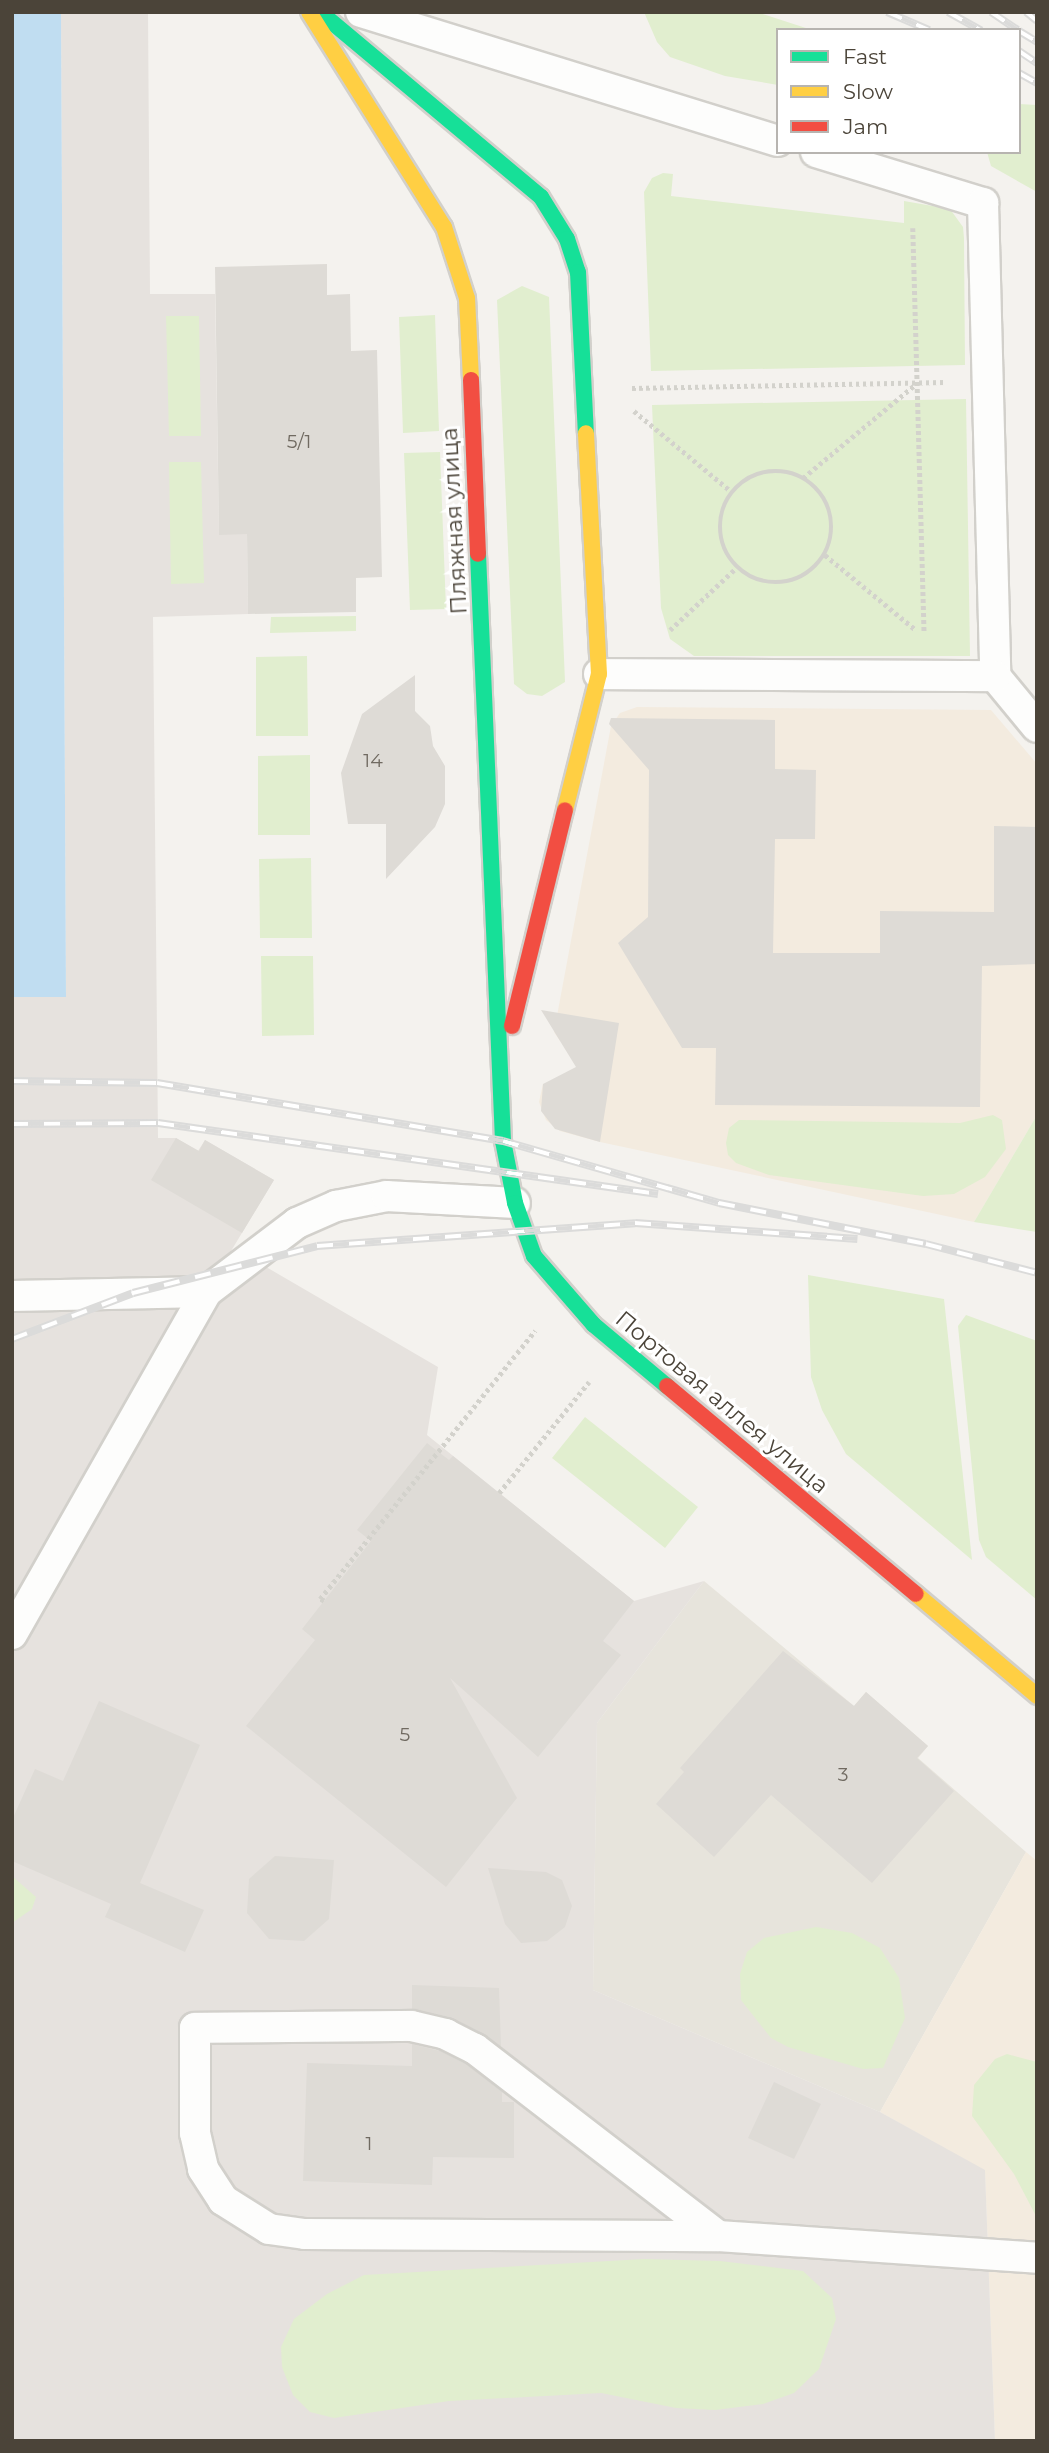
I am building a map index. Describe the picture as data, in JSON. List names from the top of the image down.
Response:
{
  "streets": {
    "street": ["Пляжная улица", "Портовая аллея улица"]
  },
  "crossings": [
    ["Пляжная улица", "Портовая аллея улица"]
  ],
  "house_numbers": [
    "5/1",
    "14",
    "5",
    "3",
    "1"
  ],
  "legend": ["Fast", "Slow", "Jam"]
}
